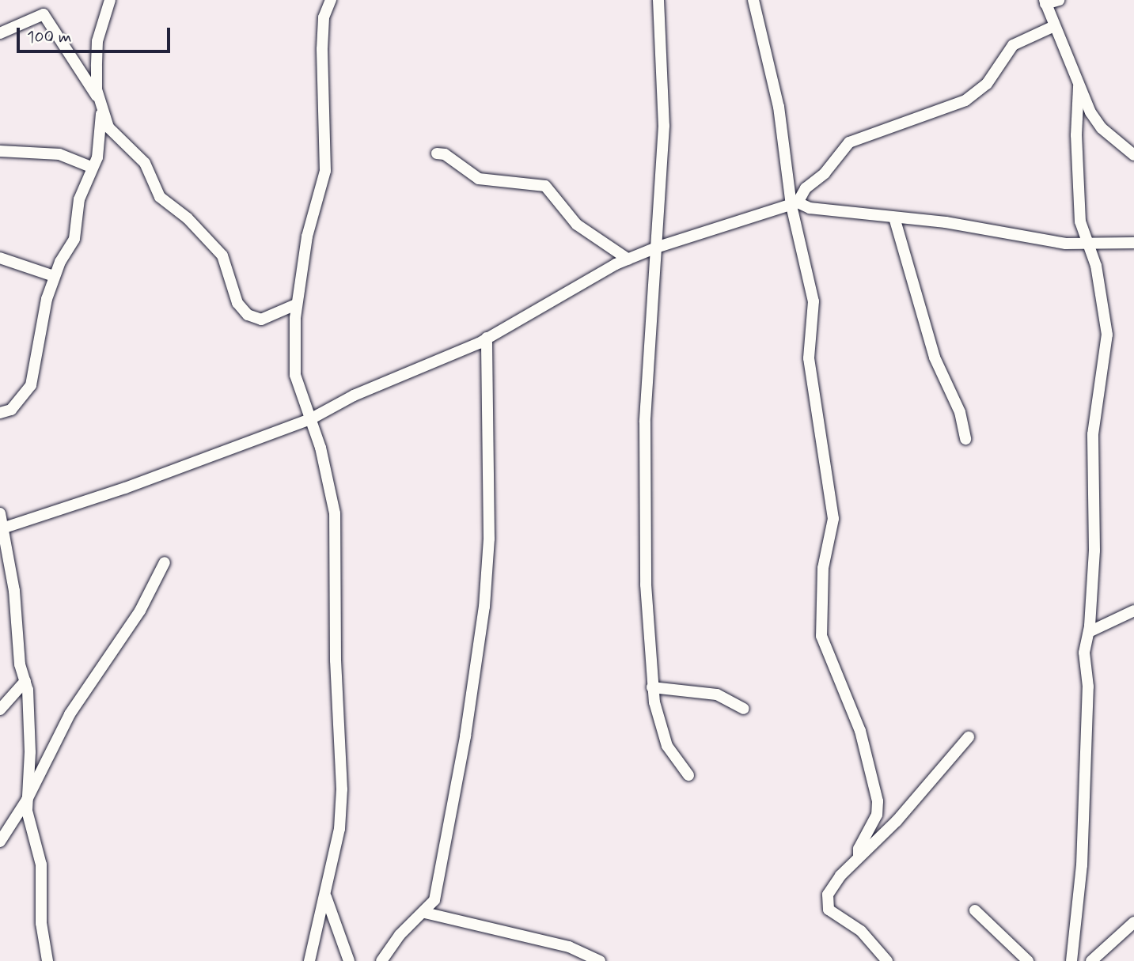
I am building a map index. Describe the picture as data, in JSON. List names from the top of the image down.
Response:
{
  "scale_bar": "100 m"
}
